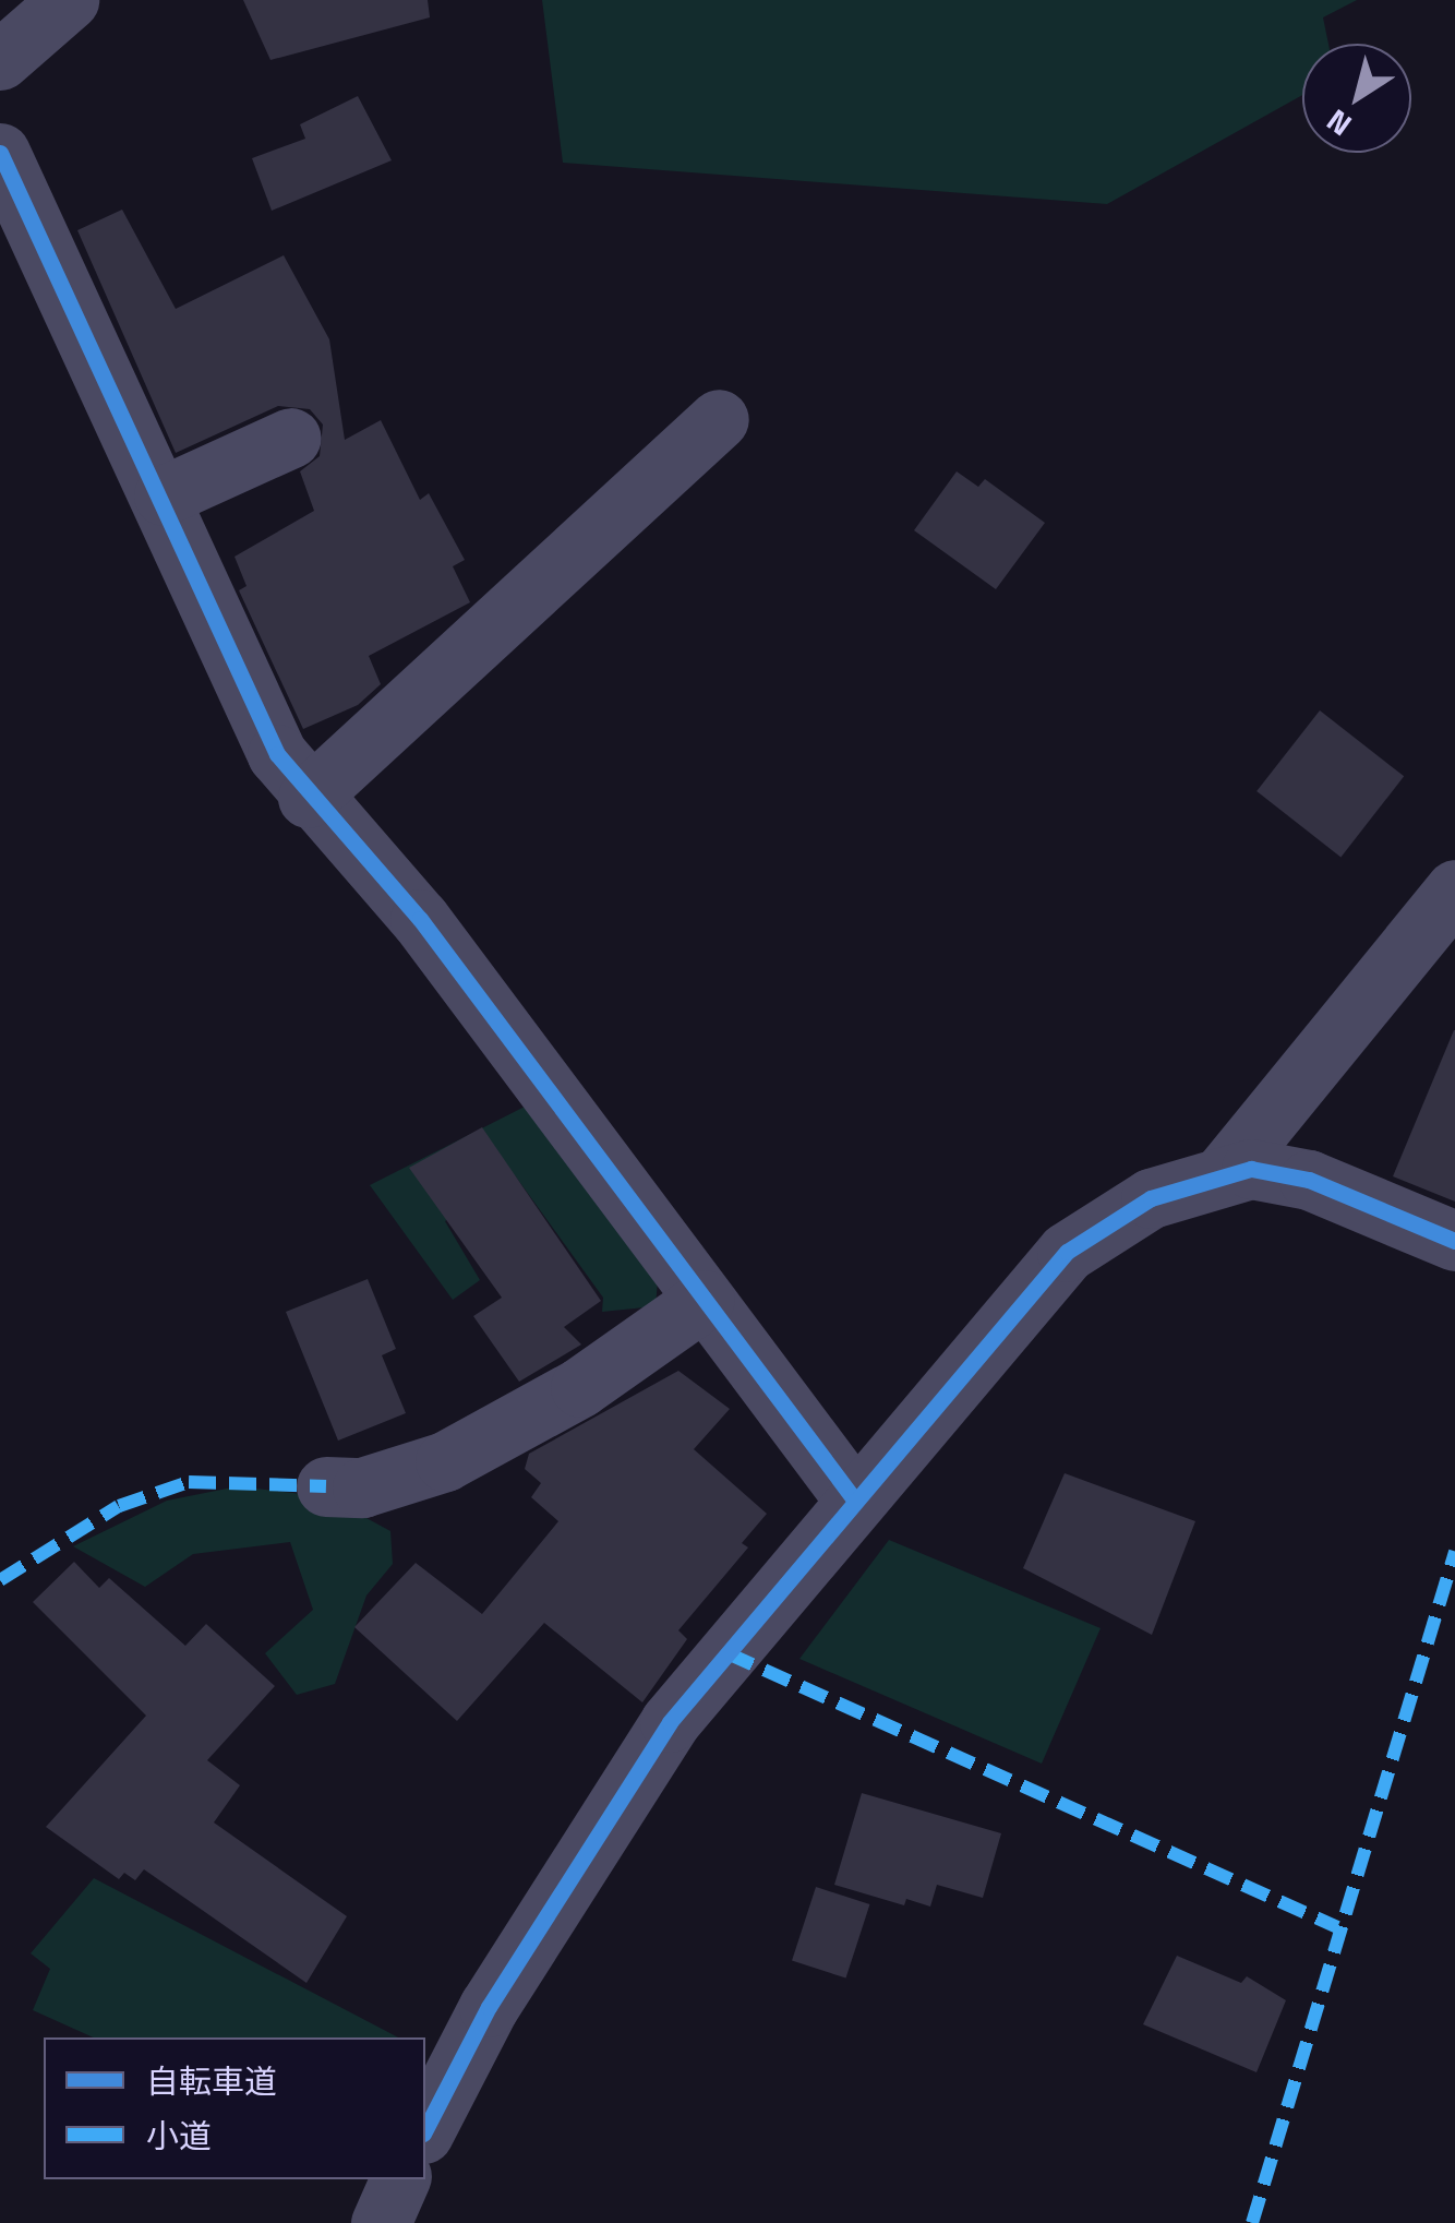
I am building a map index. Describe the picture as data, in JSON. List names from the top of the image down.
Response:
{
  "legend": ["自転車道", "小道"],
  "north": "bottom left"
}
